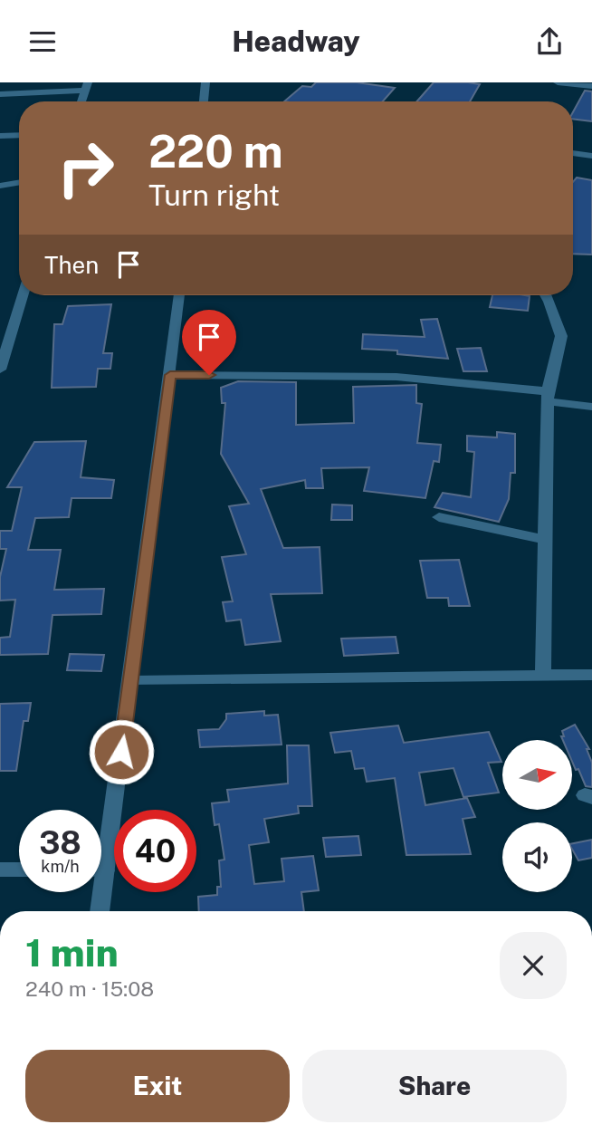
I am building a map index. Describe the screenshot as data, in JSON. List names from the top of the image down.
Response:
{
  "north": "right",
  "page": {
    "header": "Headway",
    "turn": ["220 m", "Turn right"],
    "then": "Then",
    "speed": "38 km/h",
    "limit": "40",
    "heading": ["1 min", "240 m · 15:08"],
    "buttons": ["Exit", "Share"]
  }
}
